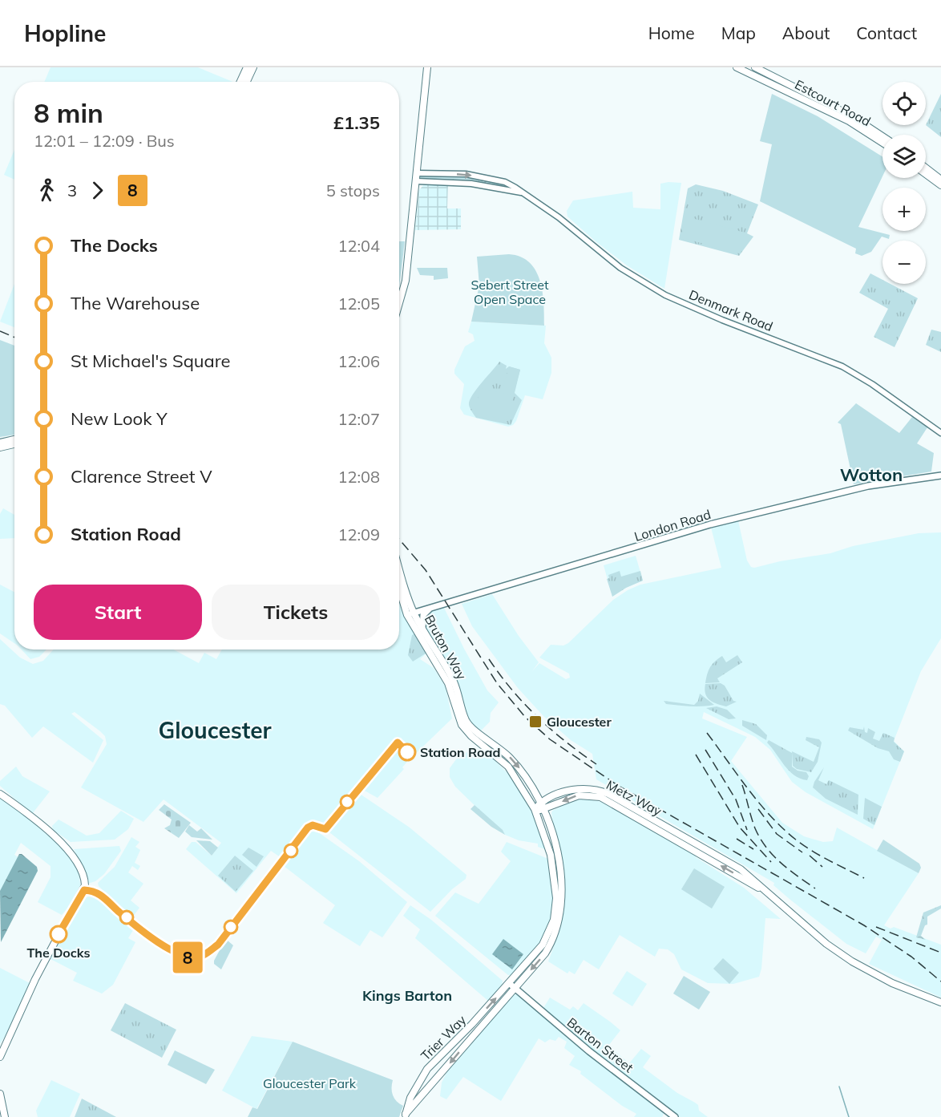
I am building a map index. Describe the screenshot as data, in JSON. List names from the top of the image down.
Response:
{
  "streets": {
    "main road": [
      "Estcourt Road",
      "London Road",
      "Bruton Way",
      "Metz Way",
      "Trier Way",
      "Barton Street"
    ],
    "street": ["Denmark Road"]
  },
  "crossings": [
    ["London Road", "Bruton Way"],
    ["Bruton Way", "Metz Way"],
    ["Bruton Way", "Trier Way"],
    ["Bruton Way", "Barton Street"],
    ["Trier Way", "Barton Street"]
  ],
  "districts": ["Wotton", "Gloucester", "Kings Barton"],
  "parks": ["Sebert Street Open Space", "Gloucester Park"],
  "places": {
    "transit": ["Gloucester"],
    "other": ["Station Road", "The Docks"]
  },
  "lines": ["bus line 8"],
  "page": {
    "header": "Hopline",
    "nav": [
      "Home",
      "Map",
      "About",
      "Contact"
    ],
    "on_map": "8",
    "map_buttons": ["+", "−"],
    "heading": ["8 min", "12:01 – 12:09 · Bus", "£1.35"],
    "legs": ["3", "8", "5 stops"],
    "list": [
      {
        "name": "The Docks",
        "value": "12:04"
      },
      {
        "name": "The Warehouse",
        "value": "12:05"
      },
      {
        "name": "St Michael's Square",
        "value": "12:06"
      },
      {
        "name": "New Look Y",
        "value": "12:07"
      },
      {
        "name": "Clarence Street V",
        "value": "12:08"
      },
      {
        "name": "Station Road",
        "value": "12:09"
      }
    ],
    "buttons": ["Start", "Tickets"]
  }
}
